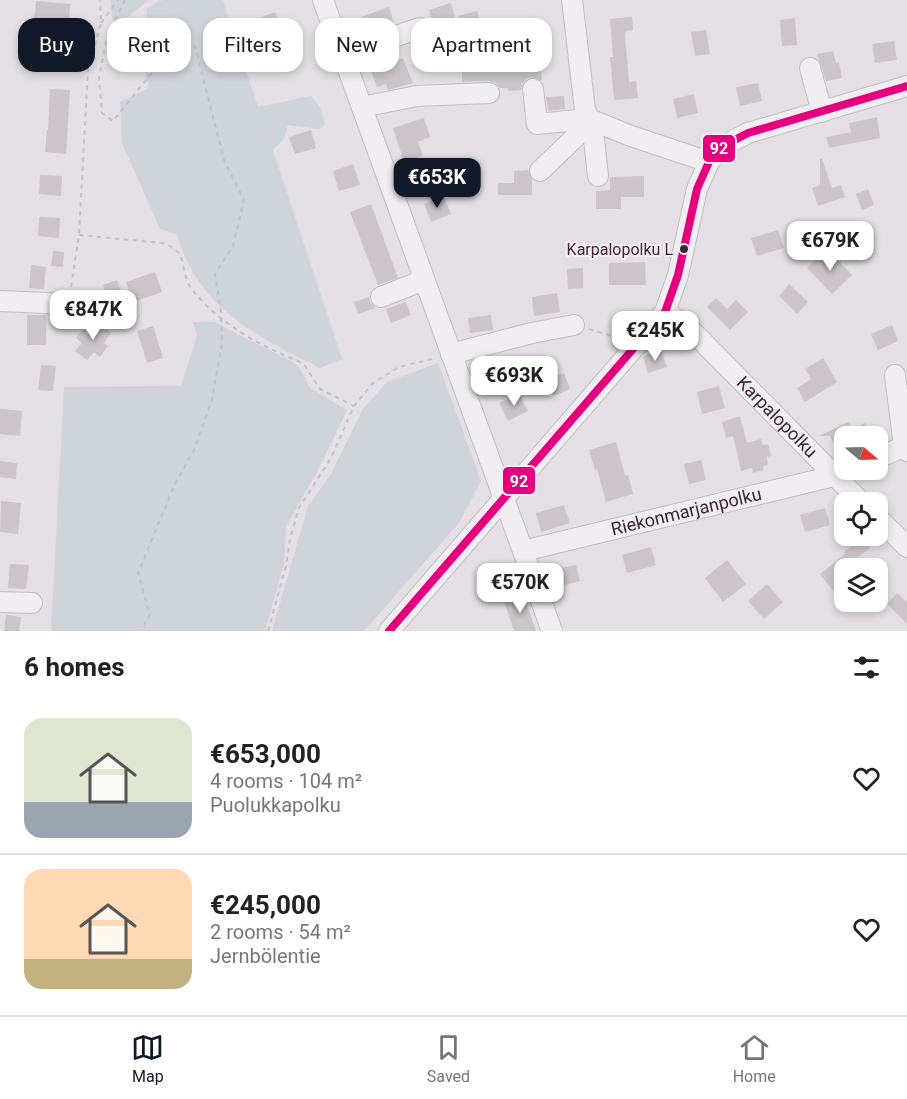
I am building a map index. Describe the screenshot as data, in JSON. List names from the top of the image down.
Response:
{
  "streets": {
    "street": ["Karpalopolku", "Riekonmarjanpolku"]
  },
  "places": ["Karpalopolku L"],
  "lines": ["transit line 92"],
  "north": "right",
  "page": {
    "chip": [
      "Buy",
      "Rent",
      "Filters",
      "New",
      "Apartment"
    ],
    "price": [
      "€653K",
      "€679K",
      "€847K",
      "€245K",
      "€693K",
      "€570K"
    ],
    "heading": "6 homes",
    "list": [
      {
        "name": "€653,000",
        "note": "4 rooms · 104 m² · Puolukkapolku"
      },
      {
        "name": "€245,000",
        "note": "2 rooms · 54 m² · Jernbölentie"
      }
    ],
    "tabs": ["Map", "Saved", "Home"]
  }
}
